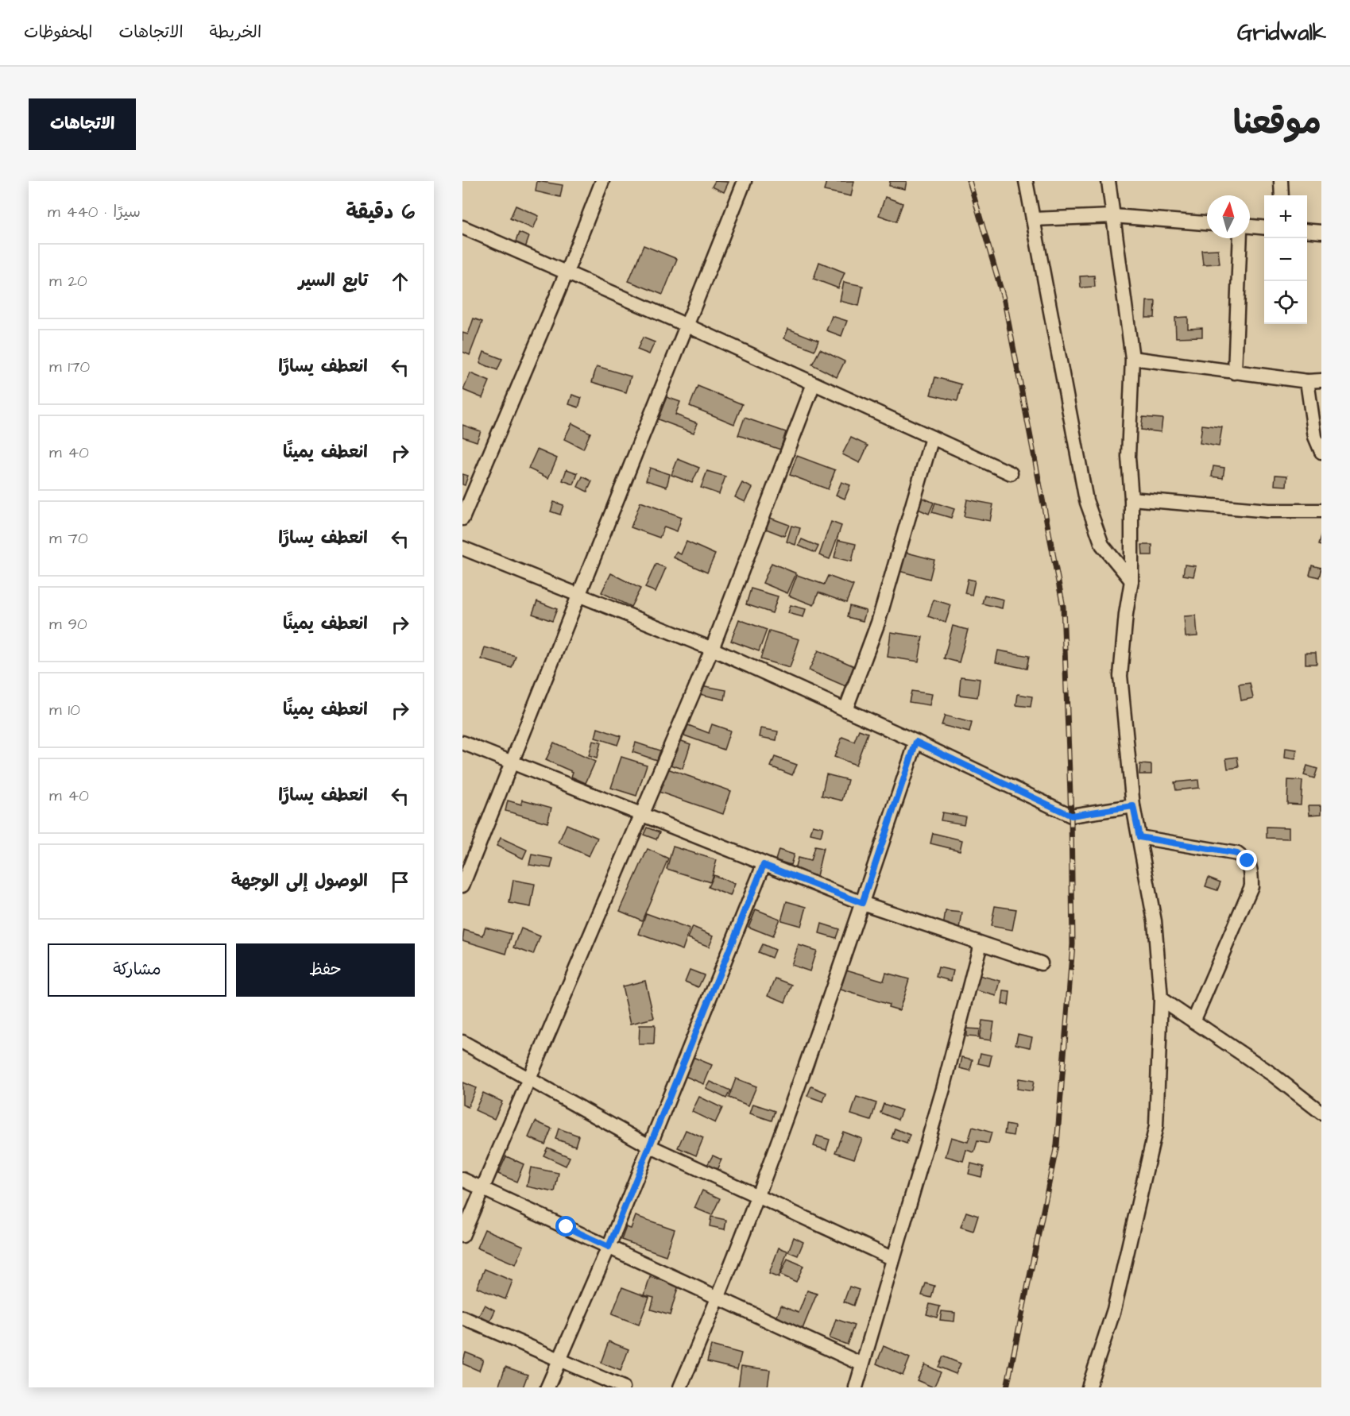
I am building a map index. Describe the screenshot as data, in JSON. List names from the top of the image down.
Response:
{
  "north": "top",
  "page": {
    "header": "Gridwalk",
    "nav": ["الخريطة", "الاتجاهات", "المحفوظات"],
    "title": "موقعنا",
    "buttons": [
      "الاتجاهات",
      ["حفظ", "مشاركة"]
    ],
    "heading": ["6 دقيقة", "سيرًا · 440 m"],
    "map_buttons": ["+", "−"],
    "list": [
      ["تابع السير", "20 m"],
      ["انعطف يسارًا", "170 m"],
      ["انعطف يمينًا", "40 m"],
      ["انعطف يسارًا", "70 m"],
      ["انعطف يمينًا", "90 m"],
      ["انعطف يمينًا", "10 m"],
      ["انعطف يسارًا", "40 m"],
      "الوصول إلى الوجهة"
    ]
  }
}
